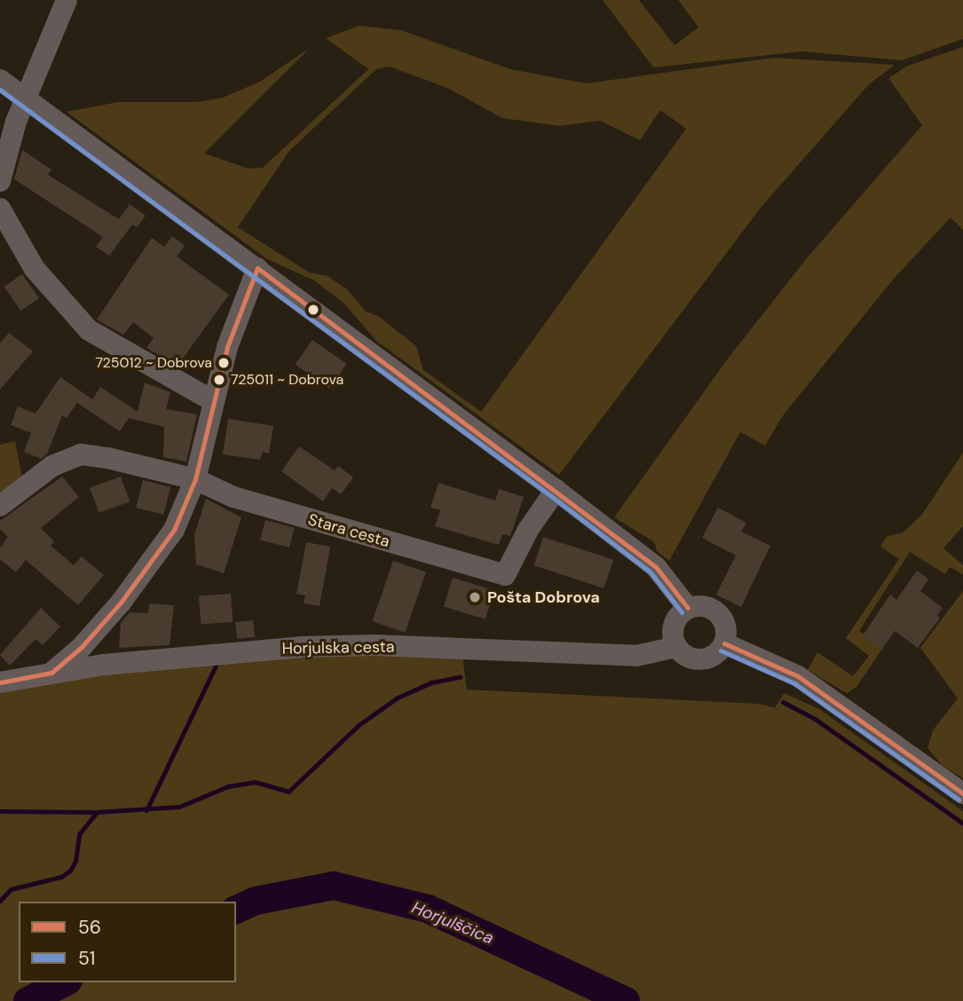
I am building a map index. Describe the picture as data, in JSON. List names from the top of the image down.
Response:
{
  "streets": {
    "street": ["Stara cesta", "Horjulska cesta"]
  },
  "water": ["Horjulščica"],
  "places": ["725012 ~ Dobrova", "725011 ~ Dobrova", "Pošta Dobrova"],
  "lines": ["transit line 51", "transit line 56"],
  "legend": ["56", "51"]
}
